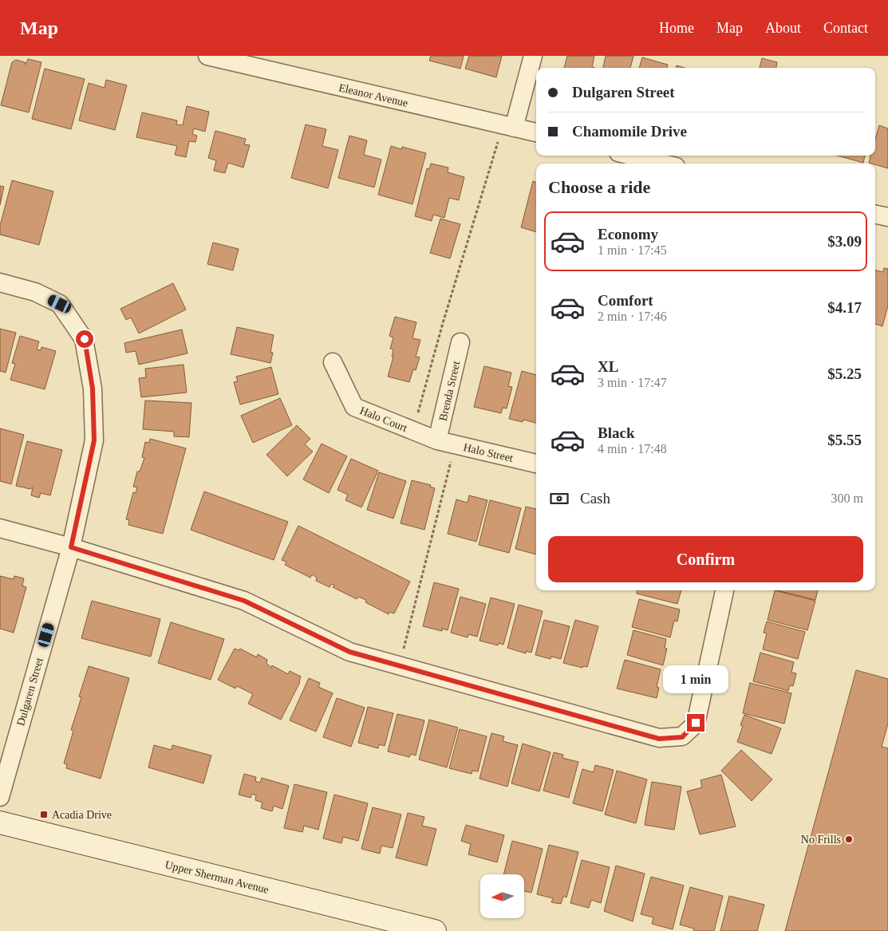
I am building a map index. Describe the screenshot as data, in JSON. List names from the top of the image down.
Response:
{
  "streets": {
    "main road": ["Upper Sherman Avenue"],
    "street": [
      "Eleanor Avenue",
      "Brenda Street",
      "Halo Court",
      "Halo Street",
      "Dulgaren Street"
    ]
  },
  "crossings": [
    ["Brenda Street", "Halo Court"],
    ["Brenda Street", "Halo Street"],
    ["Halo Court", "Halo Street"]
  ],
  "places": {
    "transit": ["Acadia Drive"],
    "other": ["No Frills"]
  },
  "north": "left",
  "page": {
    "header": "Map",
    "nav": [
      "Home",
      "Map",
      "About",
      "Contact"
    ],
    "banner": ["Dulgaren Street", "Chamomile Drive"],
    "heading": "Choose a ride",
    "list": [
      {
        "name": "Economy",
        "note": "1 min · 17:45",
        "value": "$3.09"
      },
      {
        "name": "Comfort",
        "note": "2 min · 17:46",
        "value": "$4.17"
      },
      {
        "name": "XL",
        "note": "3 min · 17:47",
        "value": "$5.25"
      },
      {
        "name": "Black",
        "note": "4 min · 17:48",
        "value": "$5.55"
      }
    ],
    "pay": ["Cash", "300 m"],
    "buttons": "Confirm",
    "bubble": "1 min"
  }
}
